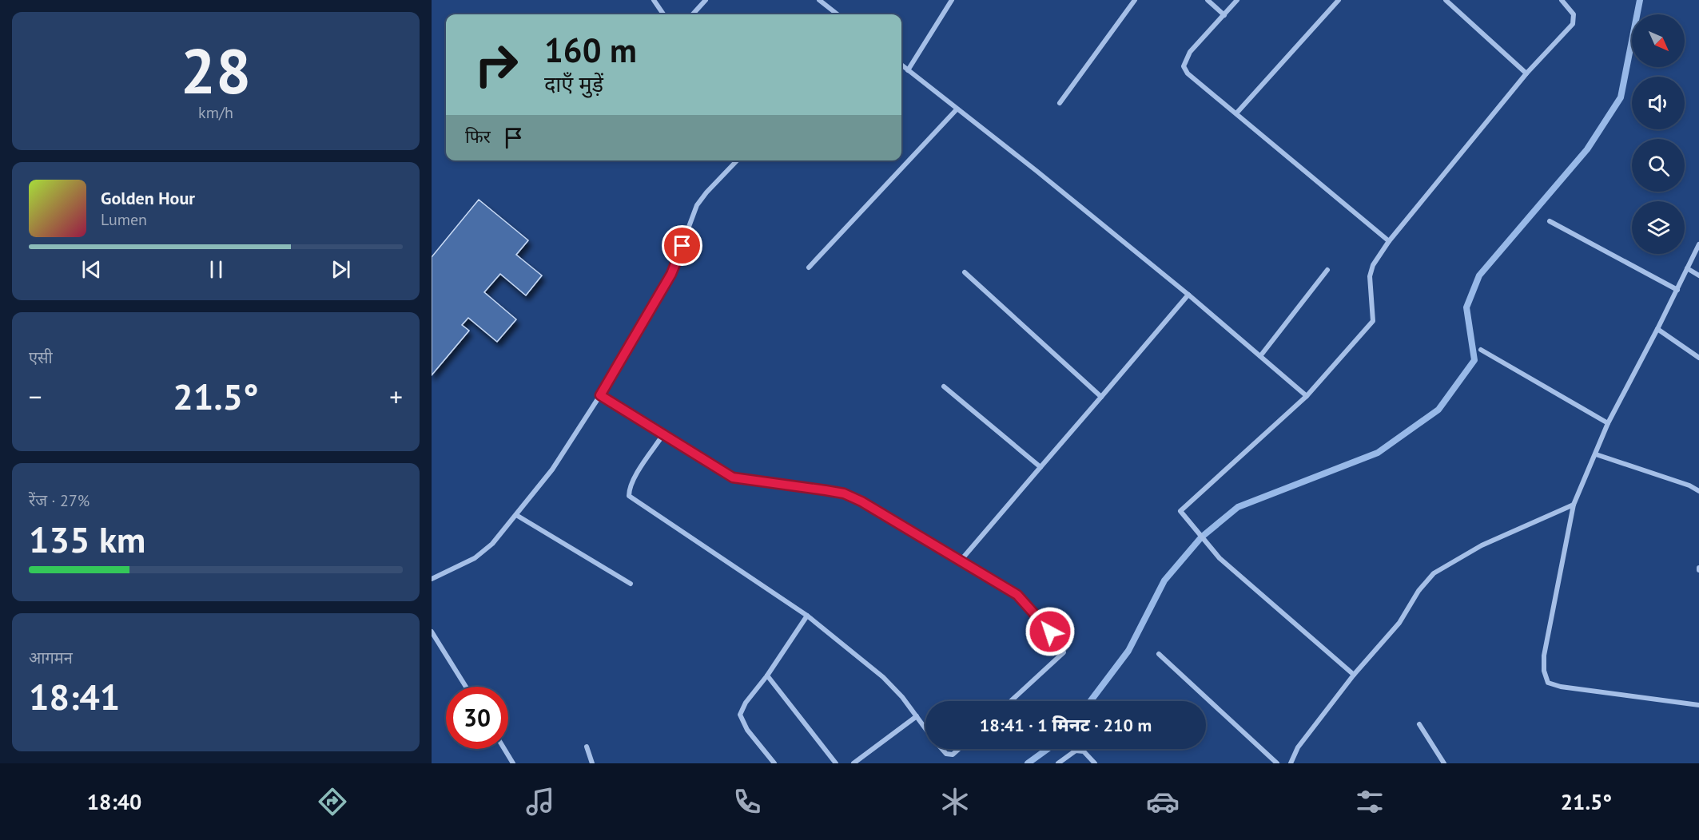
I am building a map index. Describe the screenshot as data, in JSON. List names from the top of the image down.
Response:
{
  "north": "bottom right",
  "page": {
    "tile": [
      ["28", "km/h"],
      "एसी",
      ["रेंज · 27%", "135 km"],
      ["आगमन", "18:41"]
    ],
    "turn": ["160 m", "दाएँ मुड़ें"],
    "then": "फिर",
    "song": ["Golden Hour", "Lumen"],
    "heat": ["−", "21.5°", "+"],
    "limit": "30",
    "trip": "18:41 · 1 मिनट · 210 m",
    "tabs": ["18:40", "21.5°"]
  }
}
